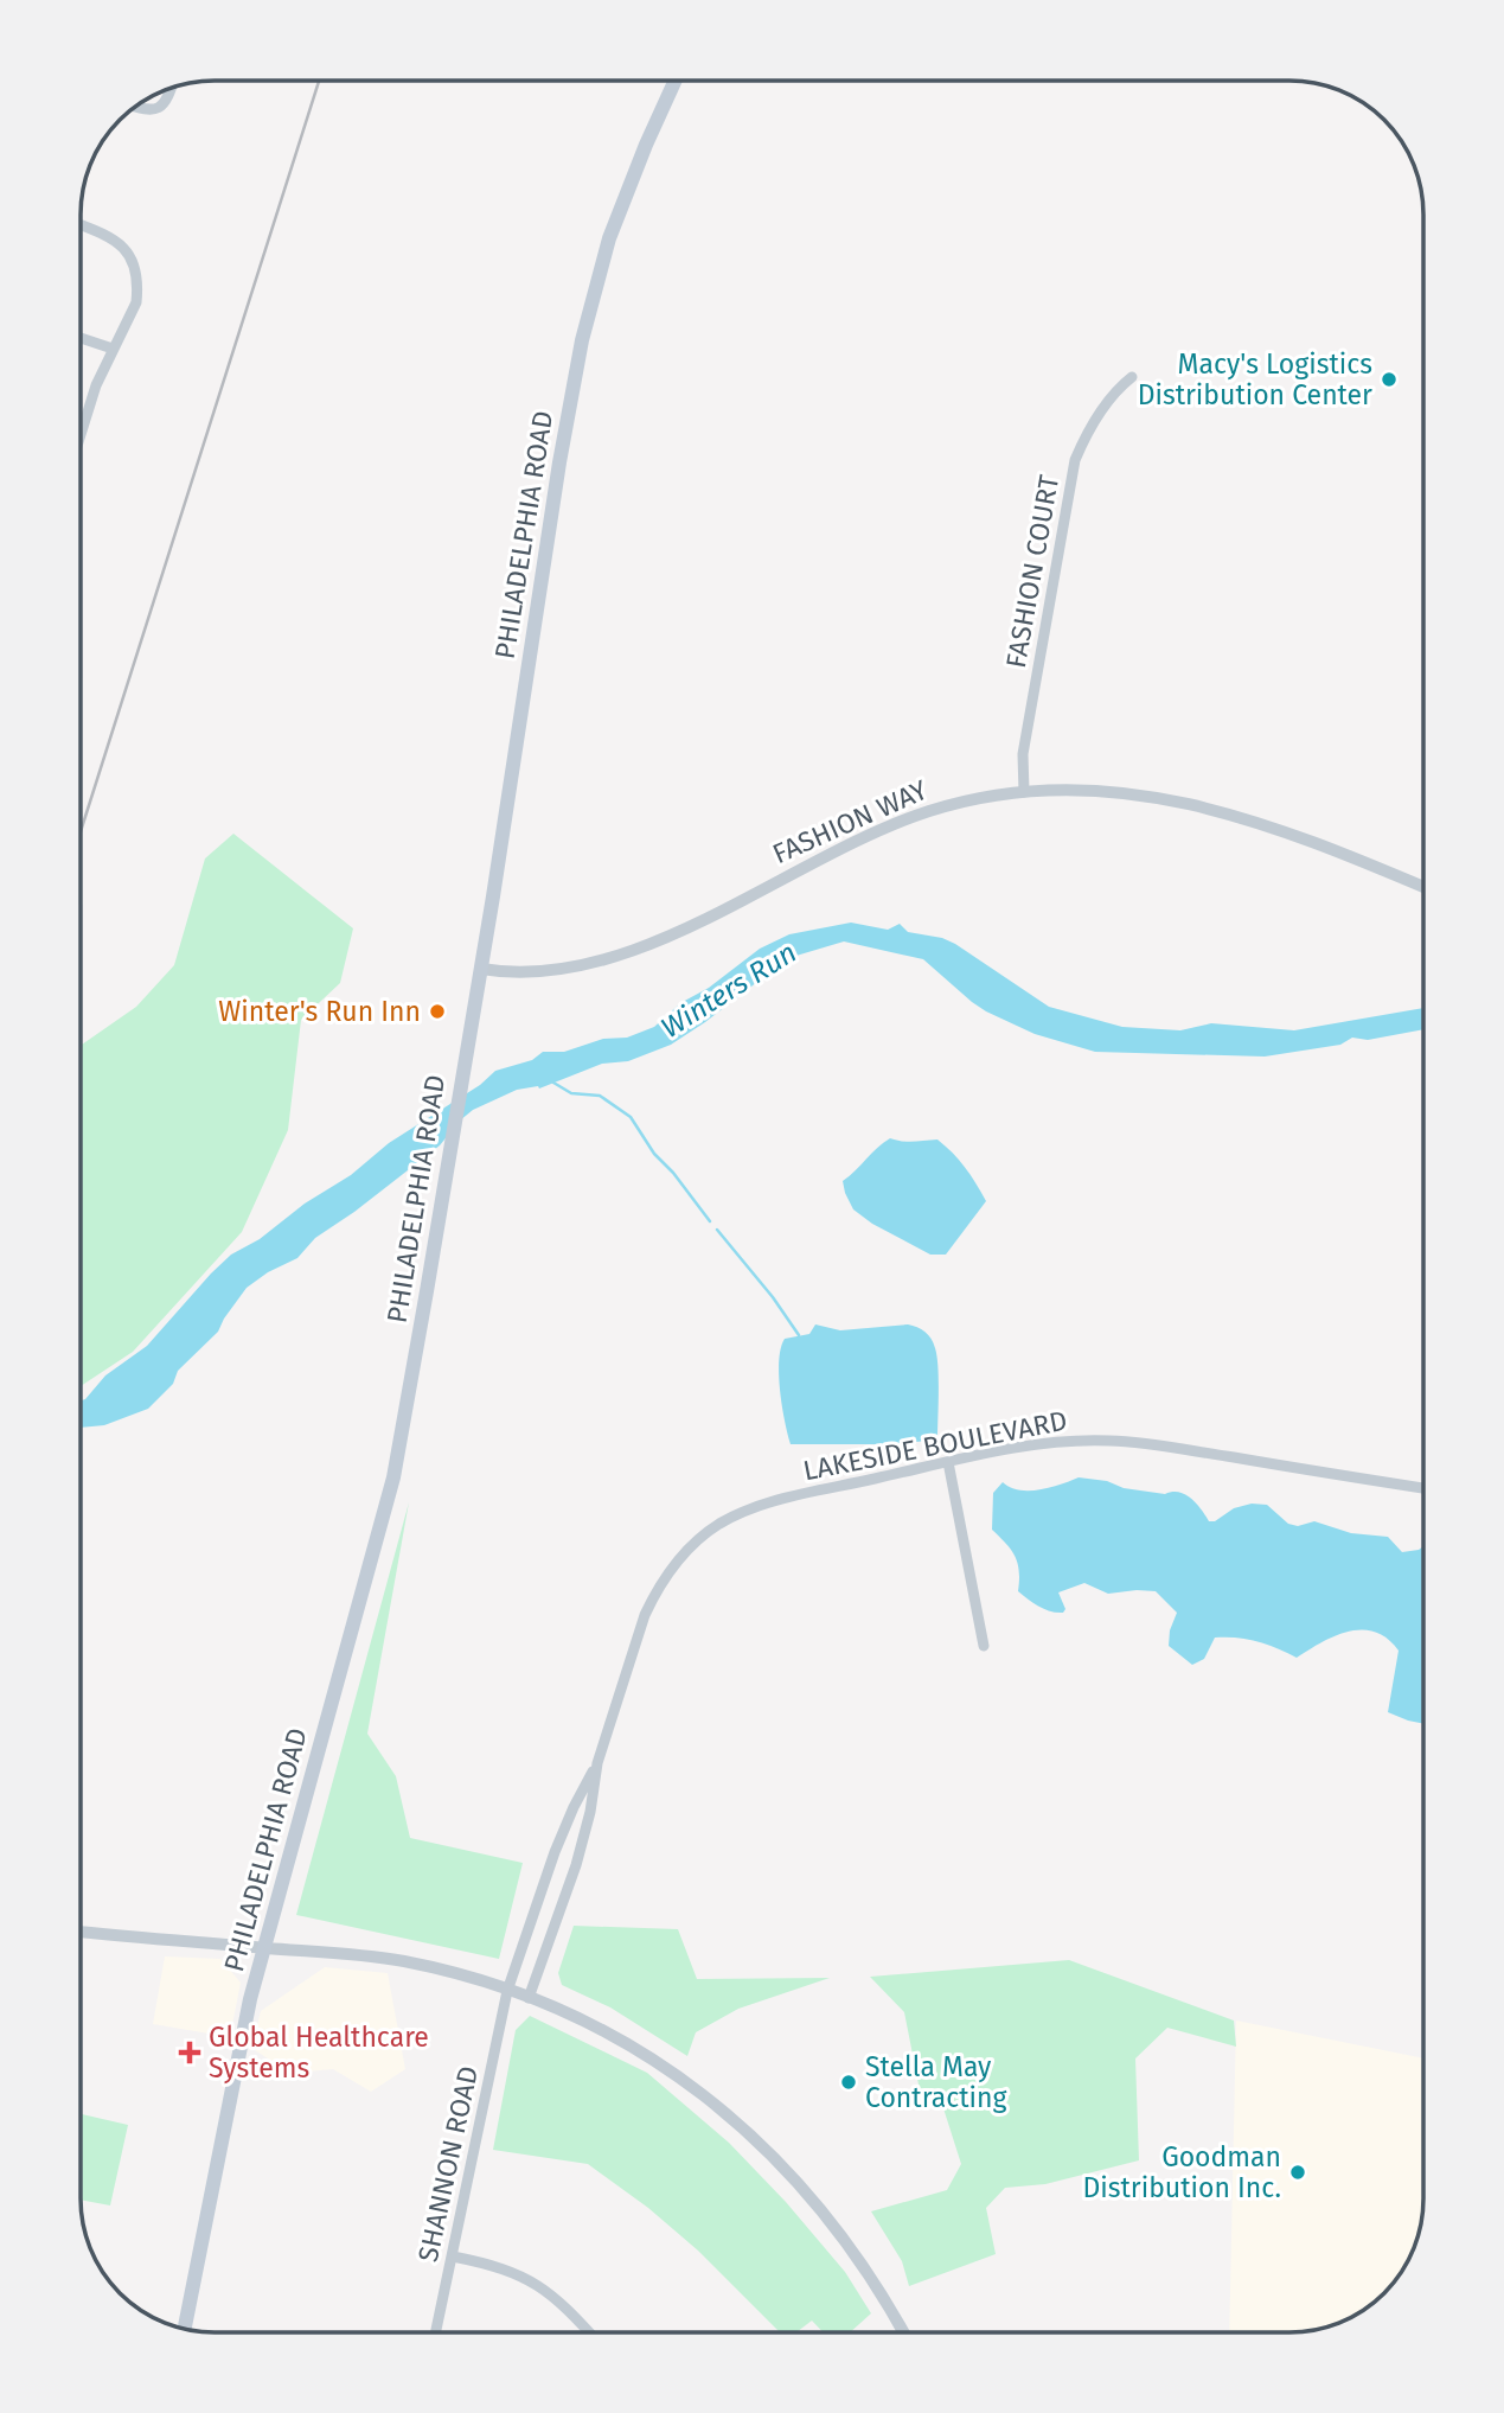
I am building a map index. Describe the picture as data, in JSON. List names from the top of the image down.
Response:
{
  "streets": {
    "main road": ["PHILADELPHIA ROAD"],
    "street": [
      "FASHION COURT",
      "FASHION WAY",
      "LAKESIDE BOULEVARD",
      "SHANNON ROAD"
    ]
  },
  "crossings": [
    ["PHILADELPHIA ROAD", "FASHION WAY"],
    ["FASHION COURT", "FASHION WAY"],
    ["LAKESIDE BOULEVARD", "SHANNON ROAD"]
  ],
  "water": ["Winters Run"],
  "places": {
    "other": [
      "Macy's Logistics Distribution Center",
      "Winter's Run Inn",
      "Stella May Contracting",
      "Goodman Distribution Inc."
    ],
    "health": ["Global Healthcare Systems"]
  }
}
